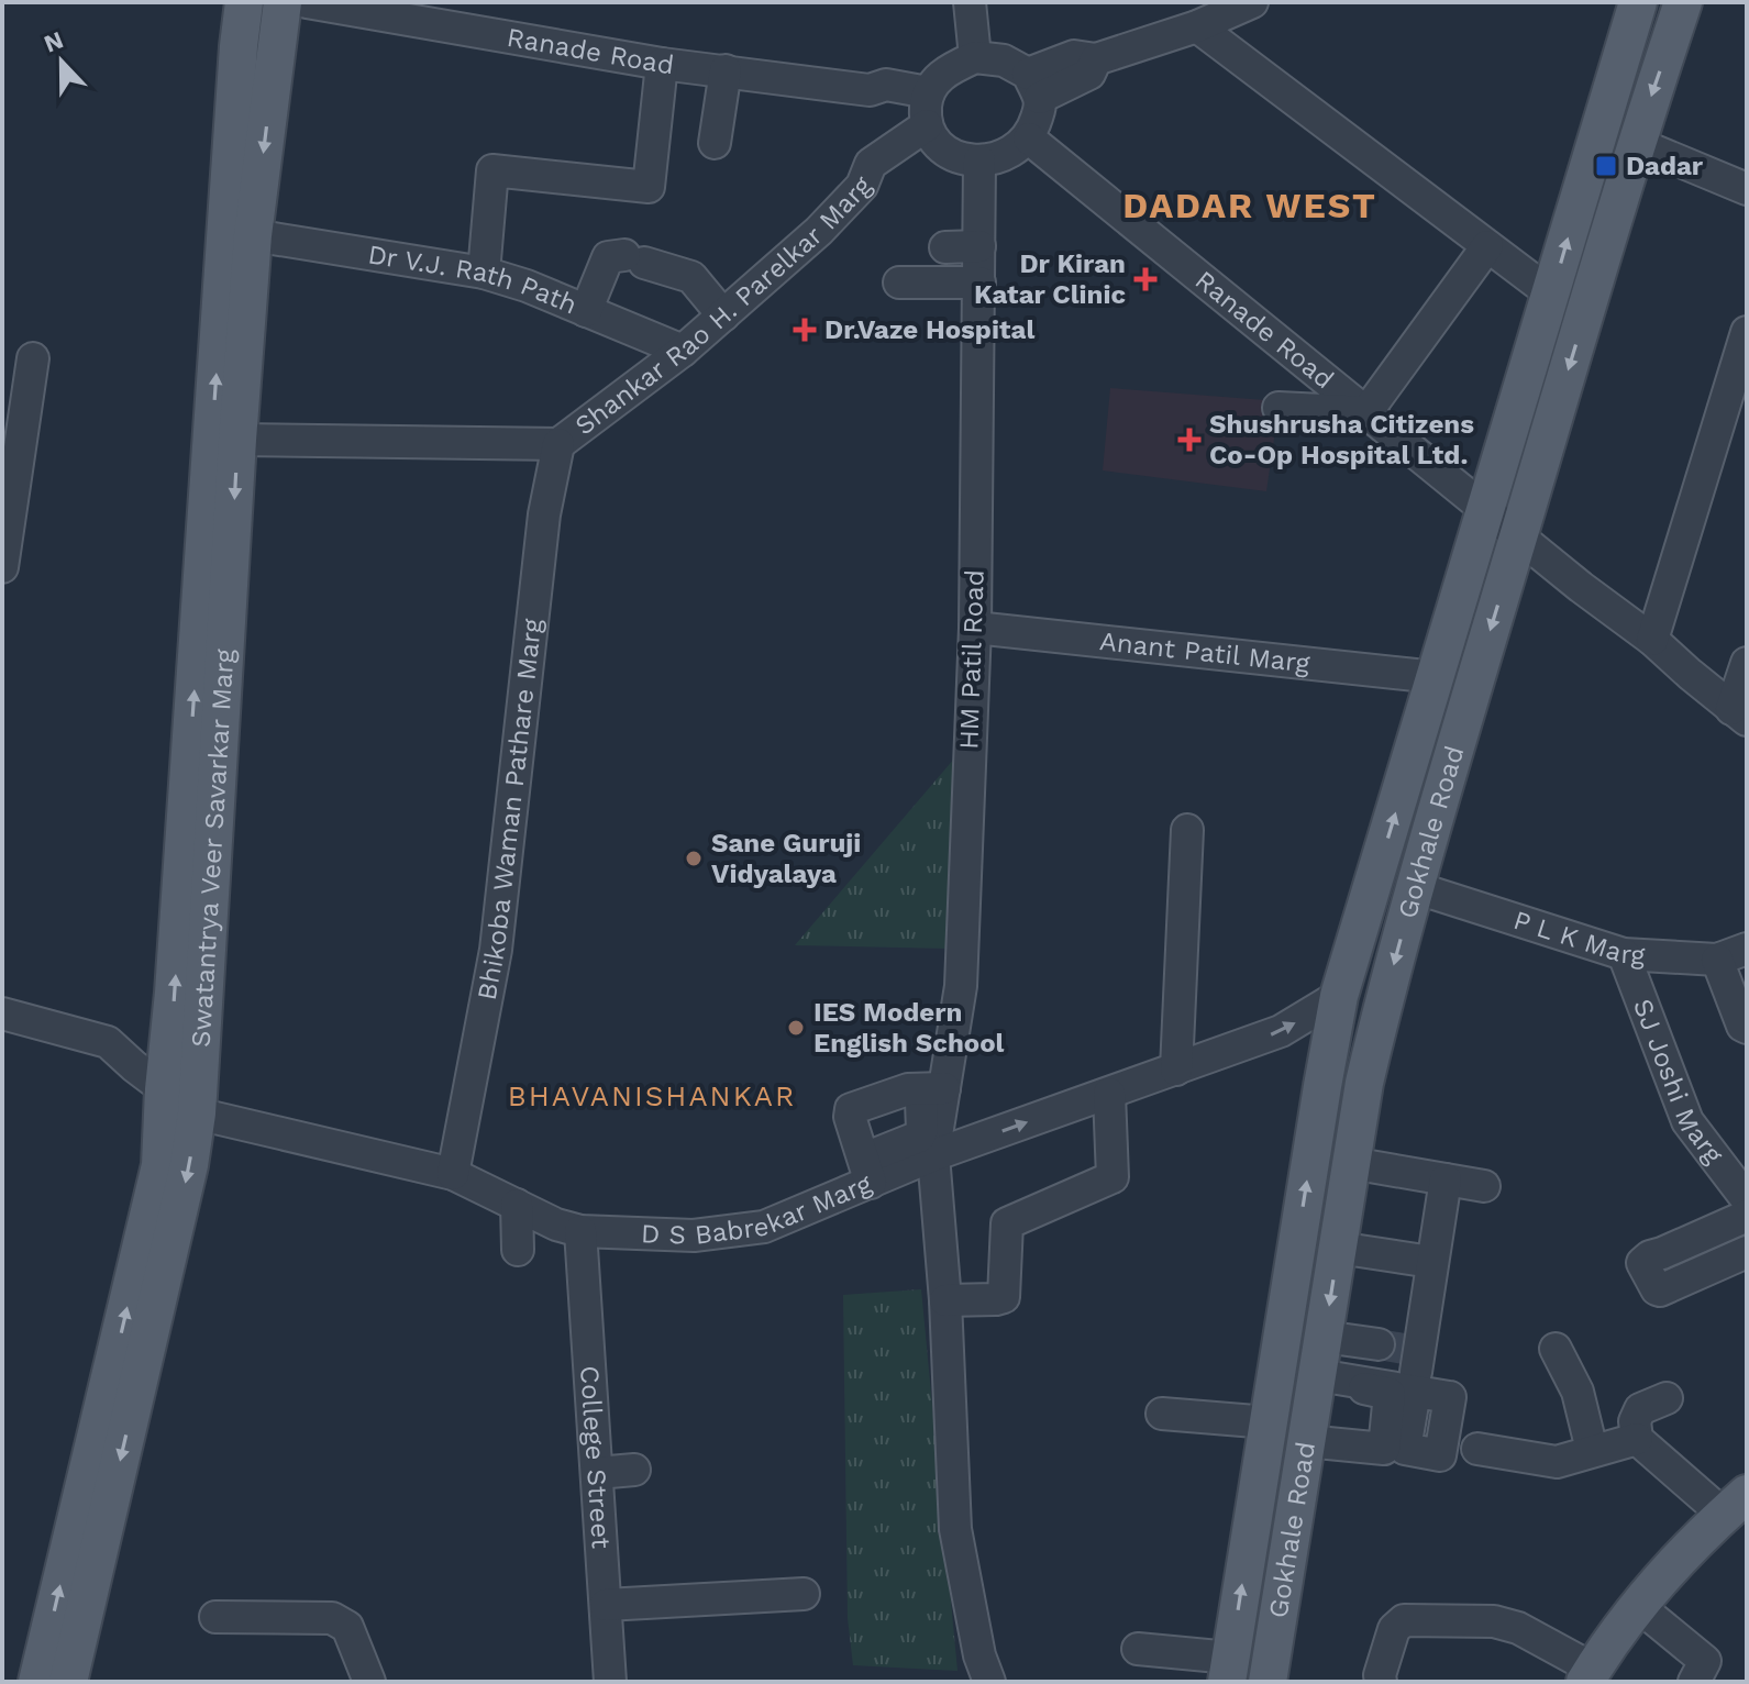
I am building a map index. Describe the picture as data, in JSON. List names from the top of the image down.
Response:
{
  "streets": {
    "main road": ["Gokhale Road", "Swatantrya Veer Savarkar Marg"],
    "street": [
      "Ranade Road",
      "Dr V.J. Rath Path",
      "Shankar Rao H. Parelkar Marg",
      "Anant Patil Marg",
      "HM Patil Road",
      "Bhikoba Waman Pathare Marg",
      "P L K Marg",
      "SJ Joshi Marg",
      "D S Babrekar Marg",
      "College Street"
    ]
  },
  "crossings": [
    ["Ranade Road", "Shankar Rao H. Parelkar Marg"],
    ["Ranade Road", "HM Patil Road"],
    ["Ranade Road", "Gokhale Road"],
    ["Dr V.J. Rath Path", "Shankar Rao H. Parelkar Marg"],
    ["Dr V.J. Rath Path", "Swatantrya Veer Savarkar Marg"],
    ["Shankar Rao H. Parelkar Marg", "HM Patil Road"],
    ["Shankar Rao H. Parelkar Marg", "Bhikoba Waman Pathare Marg"],
    ["Shankar Rao H. Parelkar Marg", "Swatantrya Veer Savarkar Marg"],
    ["Anant Patil Marg", "HM Patil Road"],
    ["Anant Patil Marg", "Gokhale Road"],
    ["HM Patil Road", "D S Babrekar Marg"],
    ["Bhikoba Waman Pathare Marg", "D S Babrekar Marg"],
    ["Gokhale Road", "P L K Marg"],
    ["Gokhale Road", "D S Babrekar Marg"],
    ["Swatantrya Veer Savarkar Marg", "D S Babrekar Marg"],
    ["P L K Marg", "SJ Joshi Marg"],
    ["D S Babrekar Marg", "College Street"]
  ],
  "districts": ["DADAR WEST", "BHAVANISHANKAR"],
  "places": {
    "transit": ["Dadar"],
    "health": ["Dr Kiran Katar Clinic", "Dr.Vaze Hospital", "Shushrusha Citizens Co-Op Hospital Ltd."],
    "other": ["Sane Guruji Vidyalaya", "IES Modern English School"]
  },
  "north": "top"
}
